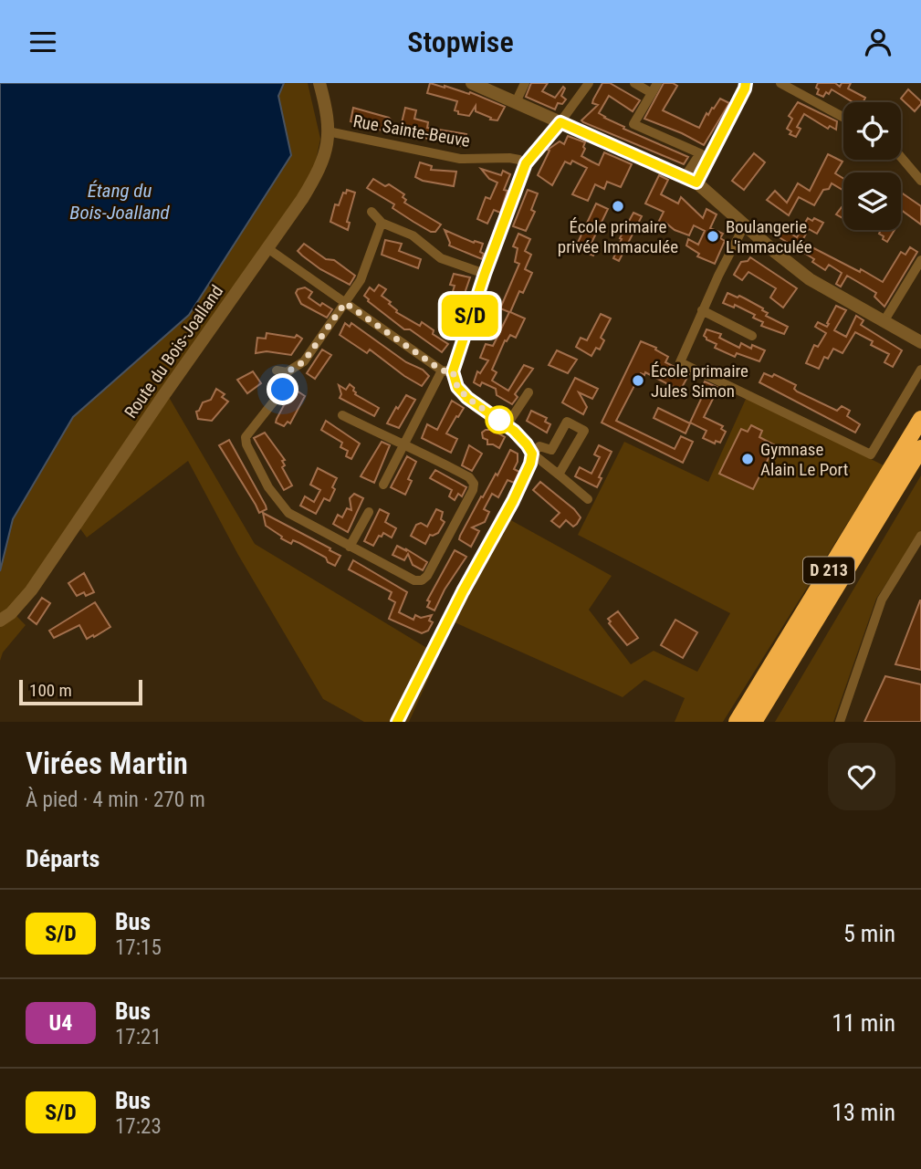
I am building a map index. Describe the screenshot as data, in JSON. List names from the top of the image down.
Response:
{
  "streets": {
    "highway": ["D 213"],
    "street": ["Rue Sainte-Beuve", "Route du Bois-Joalland"]
  },
  "crossings": [
    ["Rue Sainte-Beuve", "Route du Bois-Joalland"]
  ],
  "water": ["Étang du Bois-Joalland"],
  "places": [
    "École primaire privée Immaculée",
    "Boulangerie L'immaculée",
    "École primaire Jules Simon",
    "Gymnase Alain Le Port"
  ],
  "lines": ["bus line S/D"],
  "scale_bar": "100 m",
  "page": {
    "header": "Stopwise",
    "on_map": "S/D",
    "scale": "100 m",
    "heading": [
      ["Virées Martin", "À pied · 4 min · 270 m"],
      "Départs"
    ],
    "list": [
      {
        "mark": "S/D",
        "name": "Bus",
        "note": "17:15",
        "value": "5 min"
      },
      {
        "mark": "U4",
        "name": "Bus",
        "note": "17:21",
        "value": "11 min"
      },
      {
        "mark": "S/D",
        "name": "Bus",
        "note": "17:23",
        "value": "13 min"
      }
    ]
  }
}
